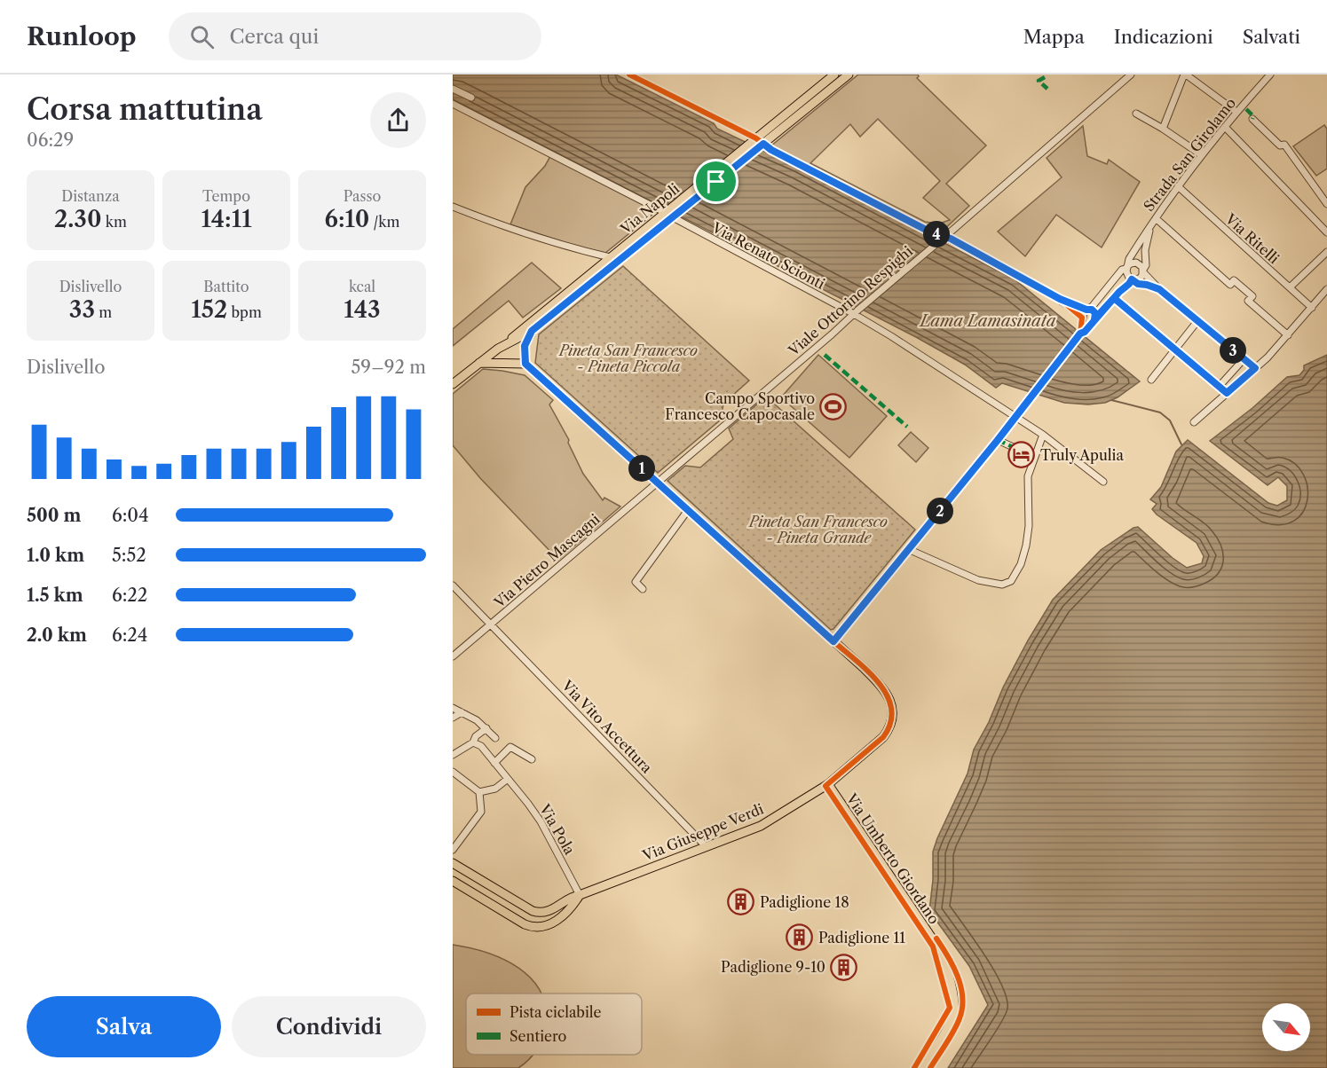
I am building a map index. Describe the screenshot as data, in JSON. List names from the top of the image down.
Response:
{
  "streets": {
    "main road": ["Via Napoli", "Via Giuseppe Verdi", "Via Umberto Giordano"],
    "street": [
      "Strada San Girolamo",
      "Via Ritelli",
      "Via Renato Scionti",
      "Viale Ottorino Respighi",
      "Via Pietro Mascagni",
      "Via Vito Accettura",
      "Via Pola"
    ]
  },
  "crossings": [
    ["Strada San Girolamo", "Via Ritelli"],
    ["Via Napoli", "Via Renato Scionti"],
    ["Via Renato Scionti", "Viale Ottorino Respighi"],
    ["Viale Ottorino Respighi", "Via Pietro Mascagni"],
    ["Via Pietro Mascagni", "Via Vito Accettura"],
    ["Via Vito Accettura", "Via Giuseppe Verdi"],
    ["Via Pola", "Via Giuseppe Verdi"],
    ["Via Giuseppe Verdi", "Via Umberto Giordano"]
  ],
  "water": ["Lama Lamasinata"],
  "parks": ["Pineta San Francesco - Pineta Piccola", "Pineta San Francesco - Pineta Grande"],
  "places": {
    "sports": ["Campo Sportivo Francesco Capocasale"],
    "hotel": ["Truly Apulia"],
    "building": ["Padiglione 18", "Padiglione 11", "Padiglione 9-10"]
  },
  "legend": ["Pista ciclabile", "Sentiero"],
  "north": "bottom right",
  "page": {
    "header": "Runloop",
    "search": "Cerca qui",
    "nav": ["Mappa", "Indicazioni", "Salvati"],
    "heading": ["Corsa mattutina", "06:29"],
    "stats": [
      ["Distanza", "2.30 km"],
      ["Tempo", "14:11"],
      ["Passo", "6:10 /km"],
      ["Dislivello", "33 m"],
      ["Battito", "152 bpm"],
      ["kcal", "143"]
    ],
    "pins": [
      "4",
      "3",
      "1",
      "2"
    ],
    "chart": ["Dislivello", "59–92 m"],
    "list": [
      {
        "name": "500 m",
        "note": "6:04"
      },
      {
        "name": "1.0 km",
        "note": "5:52"
      },
      {
        "name": "1.5 km",
        "note": "6:22"
      },
      {
        "name": "2.0 km",
        "note": "6:24"
      }
    ],
    "buttons": ["Salva", "Condividi"]
  }
}
